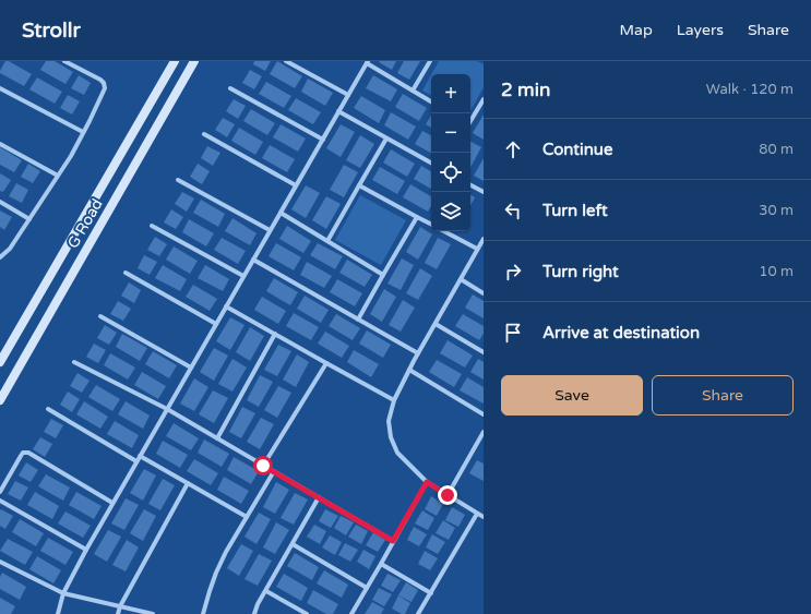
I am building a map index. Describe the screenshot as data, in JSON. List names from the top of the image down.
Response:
{
  "streets": {
    "street": ["G Road"]
  },
  "page": {
    "header": "Strollr",
    "nav": ["Map", "Layers", "Share"],
    "heading": ["2 min", "Walk · 120 m"],
    "map_buttons": ["+", "−"],
    "list": [
      ["Continue", "80 m"],
      ["Turn left", "30 m"],
      ["Turn right", "10 m"],
      "Arrive at destination"
    ],
    "buttons": ["Save", "Share"]
  }
}
